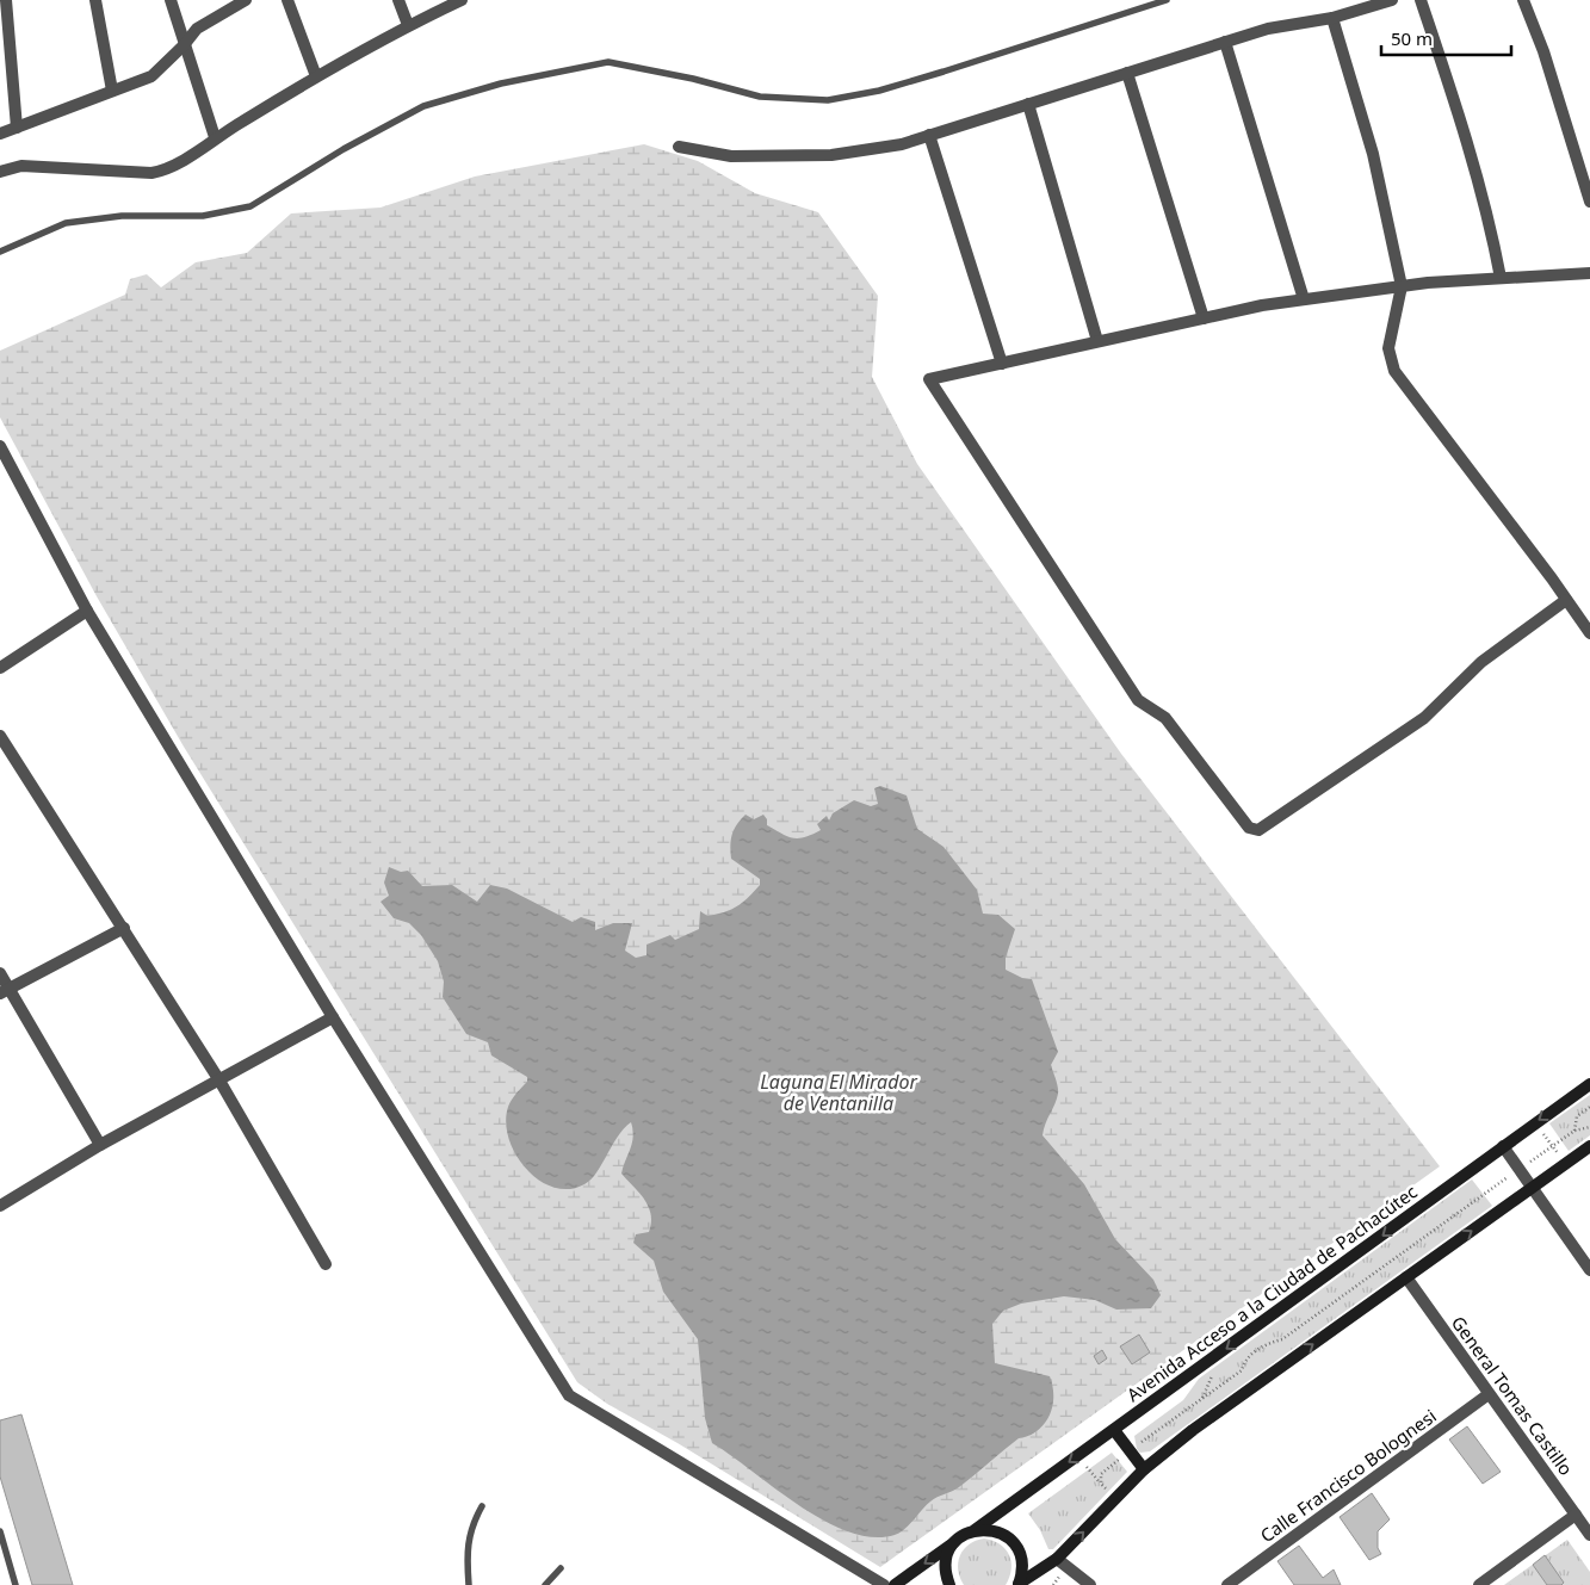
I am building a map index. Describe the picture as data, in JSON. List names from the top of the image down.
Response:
{
  "streets": {
    "main road": ["Avenida Acceso a la Ciudad de Pachacútec"],
    "street": ["General Tomas Castillo", "Calle Francisco Bolognesi"]
  },
  "crossings": [
    ["General Tomas Castillo", "Calle Francisco Bolognesi"]
  ],
  "water": ["Laguna El Mirador de Ventanilla"],
  "scale_bar": "50 m"
}
